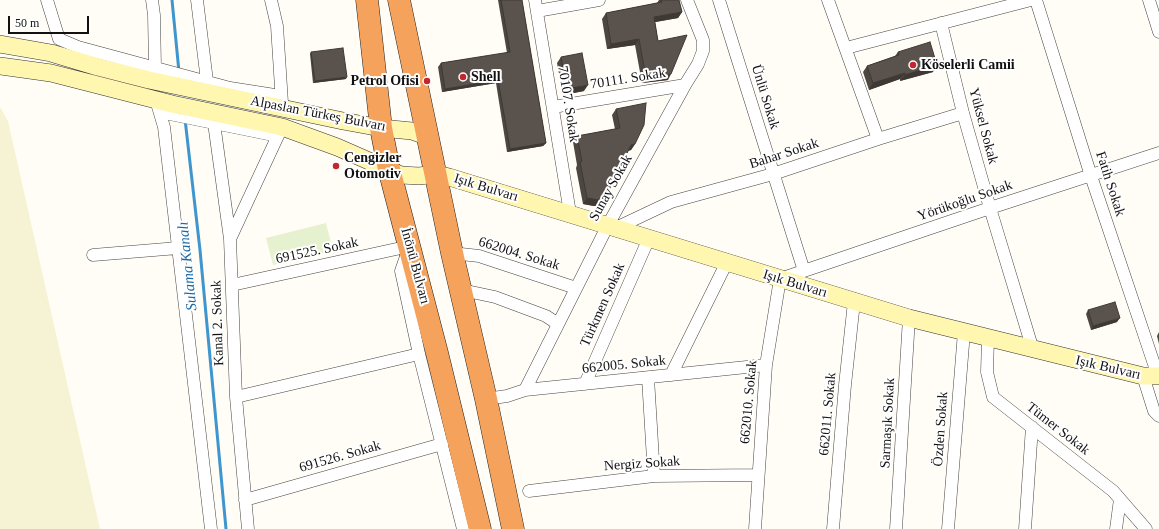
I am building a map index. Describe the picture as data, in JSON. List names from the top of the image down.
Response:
{
  "streets": {
    "highway": ["İnönü Bulvarı"],
    "main road": ["Alpaslan Türkeş Bulvarı", "Işık Bulvarı"],
    "street": [
      "70111. Sokak",
      "Ünlü Sokak",
      "70107. Sokak",
      "Yüksel Sokak",
      "Bahar Sokak",
      "Fatih Sokak",
      "Sunay Sokak",
      "Yörükoğlu Sokak",
      "691525. Sokak",
      "662004. Sokak",
      "Türkmen Sokak",
      "Kanal 2. Sokak",
      "662005. Sokak",
      "662010. Sokak",
      "662011. Sokak",
      "Sarmaşık Sokak",
      "Özden Sokak",
      "Tümer Sokak",
      "691526. Sokak",
      "Nergiz Sokak"
    ]
  },
  "crossings": [
    ["70111. Sokak", "70107. Sokak"],
    ["70111. Sokak", "Sunay Sokak"],
    ["Ünlü Sokak", "Bahar Sokak"],
    ["Ünlü Sokak", "Yörükoğlu Sokak"],
    ["70107. Sokak", "Işık Bulvarı"],
    ["Alpaslan Türkeş Bulvarı", "Işık Bulvarı"],
    ["Alpaslan Türkeş Bulvarı", "İnönü Bulvarı"],
    ["Alpaslan Türkeş Bulvarı", "Kanal 2. Sokak"],
    ["Yüksel Sokak", "Bahar Sokak"],
    ["Yüksel Sokak", "Işık Bulvarı"],
    ["Yüksel Sokak", "Yörükoğlu Sokak"],
    ["Bahar Sokak", "Işık Bulvarı"],
    ["Bahar Sokak", "Sunay Sokak"],
    ["Fatih Sokak", "Işık Bulvarı"],
    ["Fatih Sokak", "Yörükoğlu Sokak"],
    ["Işık Bulvarı", "Sunay Sokak"],
    ["Işık Bulvarı", "Yörükoğlu Sokak"],
    ["Işık Bulvarı", "Türkmen Sokak"],
    ["Işık Bulvarı", "662010. Sokak"],
    ["Işık Bulvarı", "662011. Sokak"],
    ["Işık Bulvarı", "Sarmaşık Sokak"],
    ["Işık Bulvarı", "Özden Sokak"],
    ["Işık Bulvarı", "Tümer Sokak"],
    ["Sunay Sokak", "662004. Sokak"],
    ["Sunay Sokak", "662005. Sokak"],
    ["Yörükoğlu Sokak", "662010. Sokak"],
    ["691525. Sokak", "İnönü Bulvarı"],
    ["691525. Sokak", "Kanal 2. Sokak"],
    ["Türkmen Sokak", "662005. Sokak"],
    ["Kanal 2. Sokak", "691526. Sokak"],
    ["662005. Sokak", "662010. Sokak"],
    ["662010. Sokak", "Nergiz Sokak"]
  ],
  "water": ["Sulama Kanalı"],
  "places": [
    "Köselerli Camii",
    "Shell",
    "Petrol Ofisi",
    "Cengizler Otomotiv"
  ],
  "scale_bar": "50 m"
}
